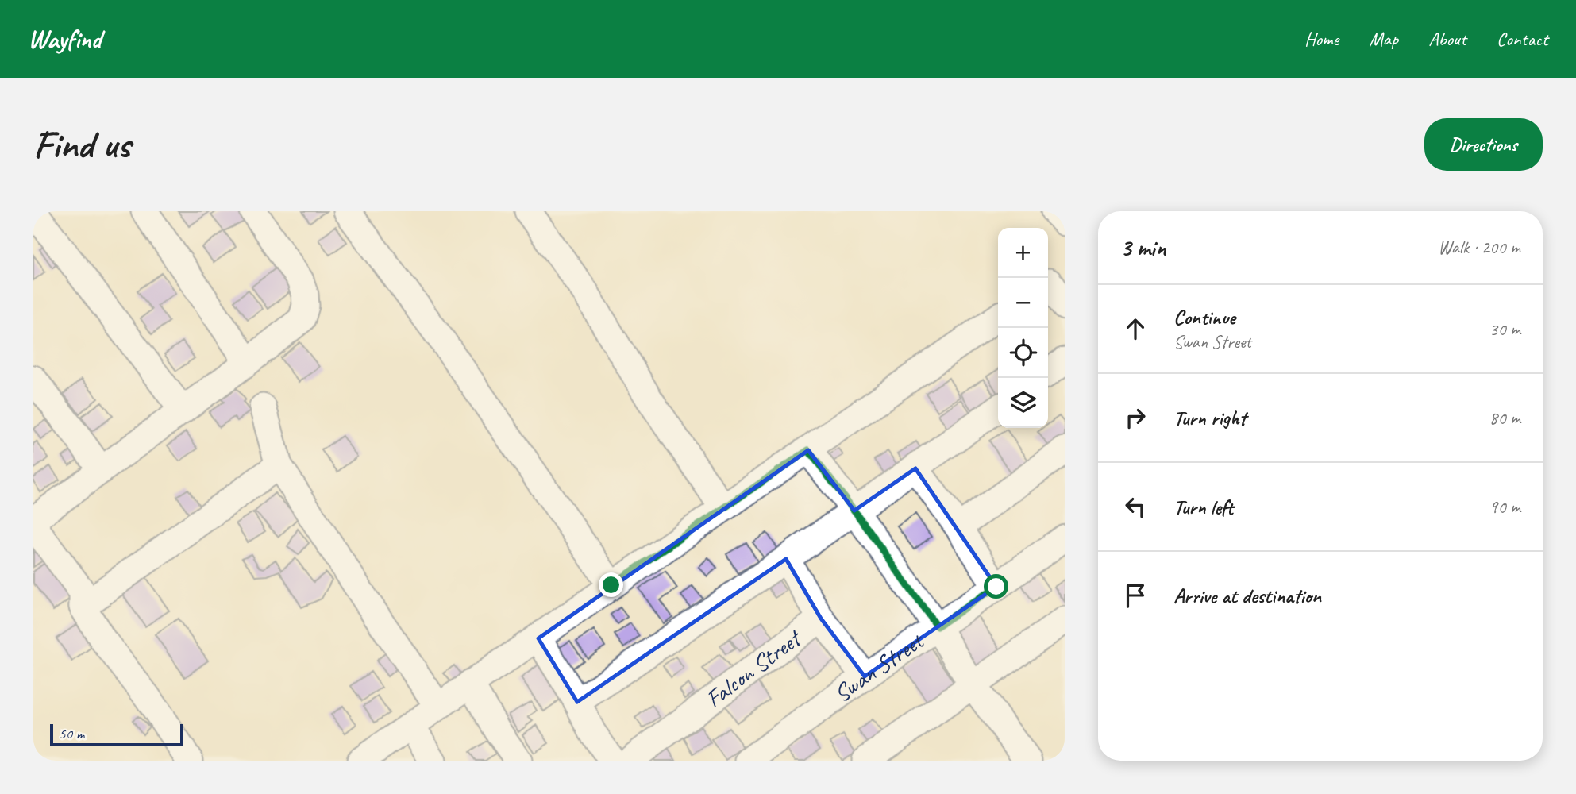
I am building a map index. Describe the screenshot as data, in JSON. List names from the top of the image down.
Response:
{
  "streets": {
    "street": ["Swan Street", "Falcon Street"]
  },
  "scale_bar": "50 m",
  "page": {
    "header": "Wayfind",
    "nav": [
      "Home",
      "Map",
      "About",
      "Contact"
    ],
    "buttons": "Directions",
    "title": "Find us",
    "heading": ["3 min", "Walk · 200 m"],
    "map_buttons": ["+", "−"],
    "list": [
      ["Continue", "Swan Street", "30 m"],
      ["Turn right", "80 m"],
      ["Turn left", "90 m"],
      "Arrive at destination"
    ],
    "scale": "50 m"
  }
}
